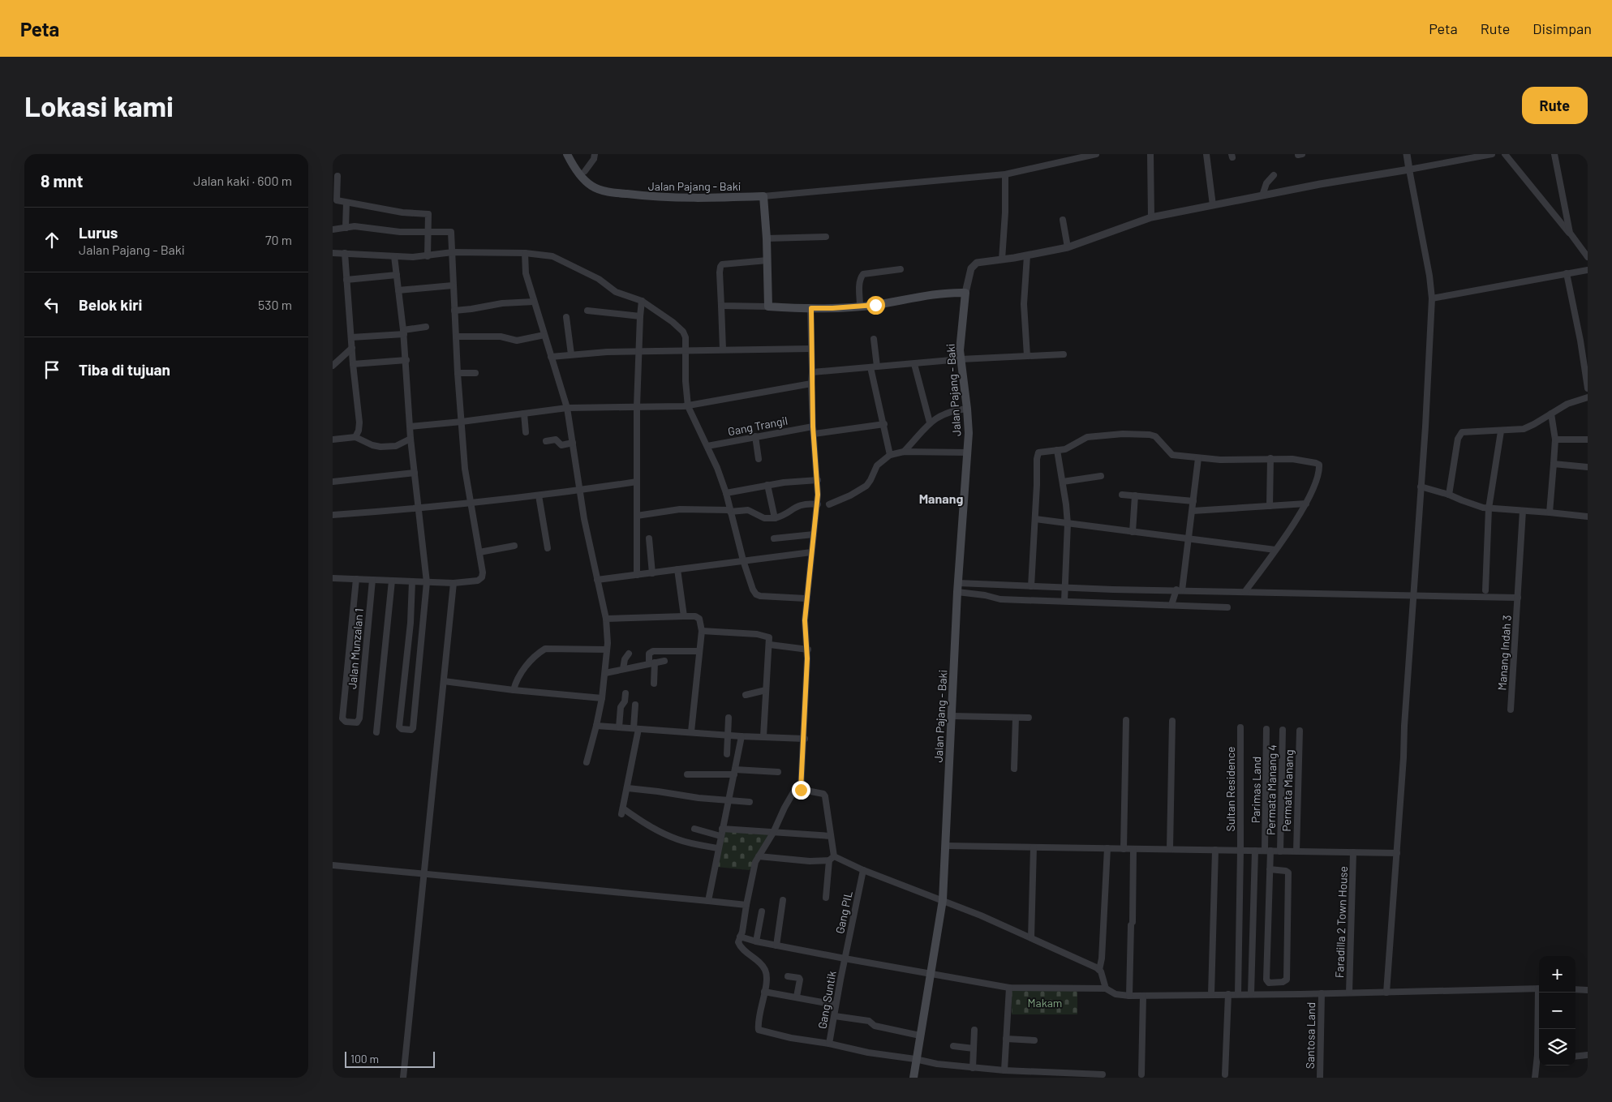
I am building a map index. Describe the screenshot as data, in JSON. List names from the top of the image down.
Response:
{
  "streets": {
    "main road": ["Jalan Pajang - Baki"],
    "street": [
      "Gang Trangil",
      "Jalan Munzalan 1",
      "Manang Indah 3",
      "Sultan Residence",
      "Parimas Land",
      "Permata Manang 4",
      "Permata Manang",
      "Gang PIL",
      "Faradilla 2 Town House",
      "Gang Suntik",
      "Santosa Land"
    ]
  },
  "crossings": [
    ["Gang PIL", "Gang Suntik"]
  ],
  "districts": ["Manang"],
  "parks": ["Makam"],
  "scale_bar": "100 m",
  "page": {
    "header": "Peta",
    "nav": ["Peta", "Rute", "Disimpan"],
    "buttons": "Rute",
    "title": "Lokasi kami",
    "heading": ["8 mnt", "Jalan kaki · 600 m"],
    "list": [
      ["Lurus", "Jalan Pajang - Baki", "70 m"],
      ["Belok kiri", "530 m"],
      "Tiba di tujuan"
    ],
    "map_buttons": ["+", "−"],
    "scale": "100 m"
  }
}
